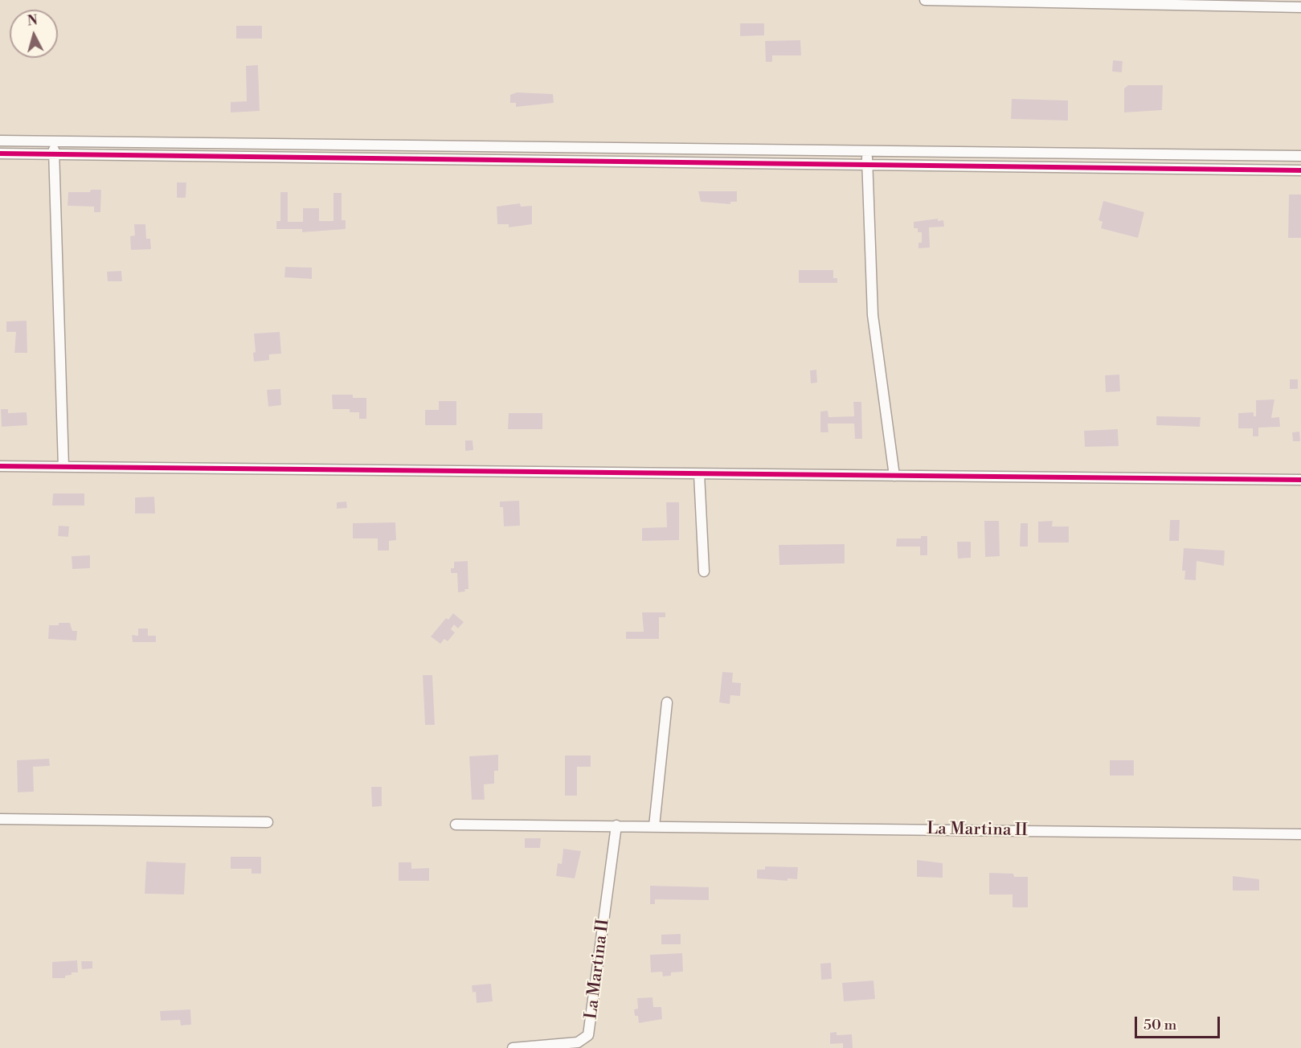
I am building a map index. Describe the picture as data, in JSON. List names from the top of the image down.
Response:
{
  "streets": {
    "street": ["La Martina II"]
  },
  "scale_bar": "50 m",
  "north": "top"
}
